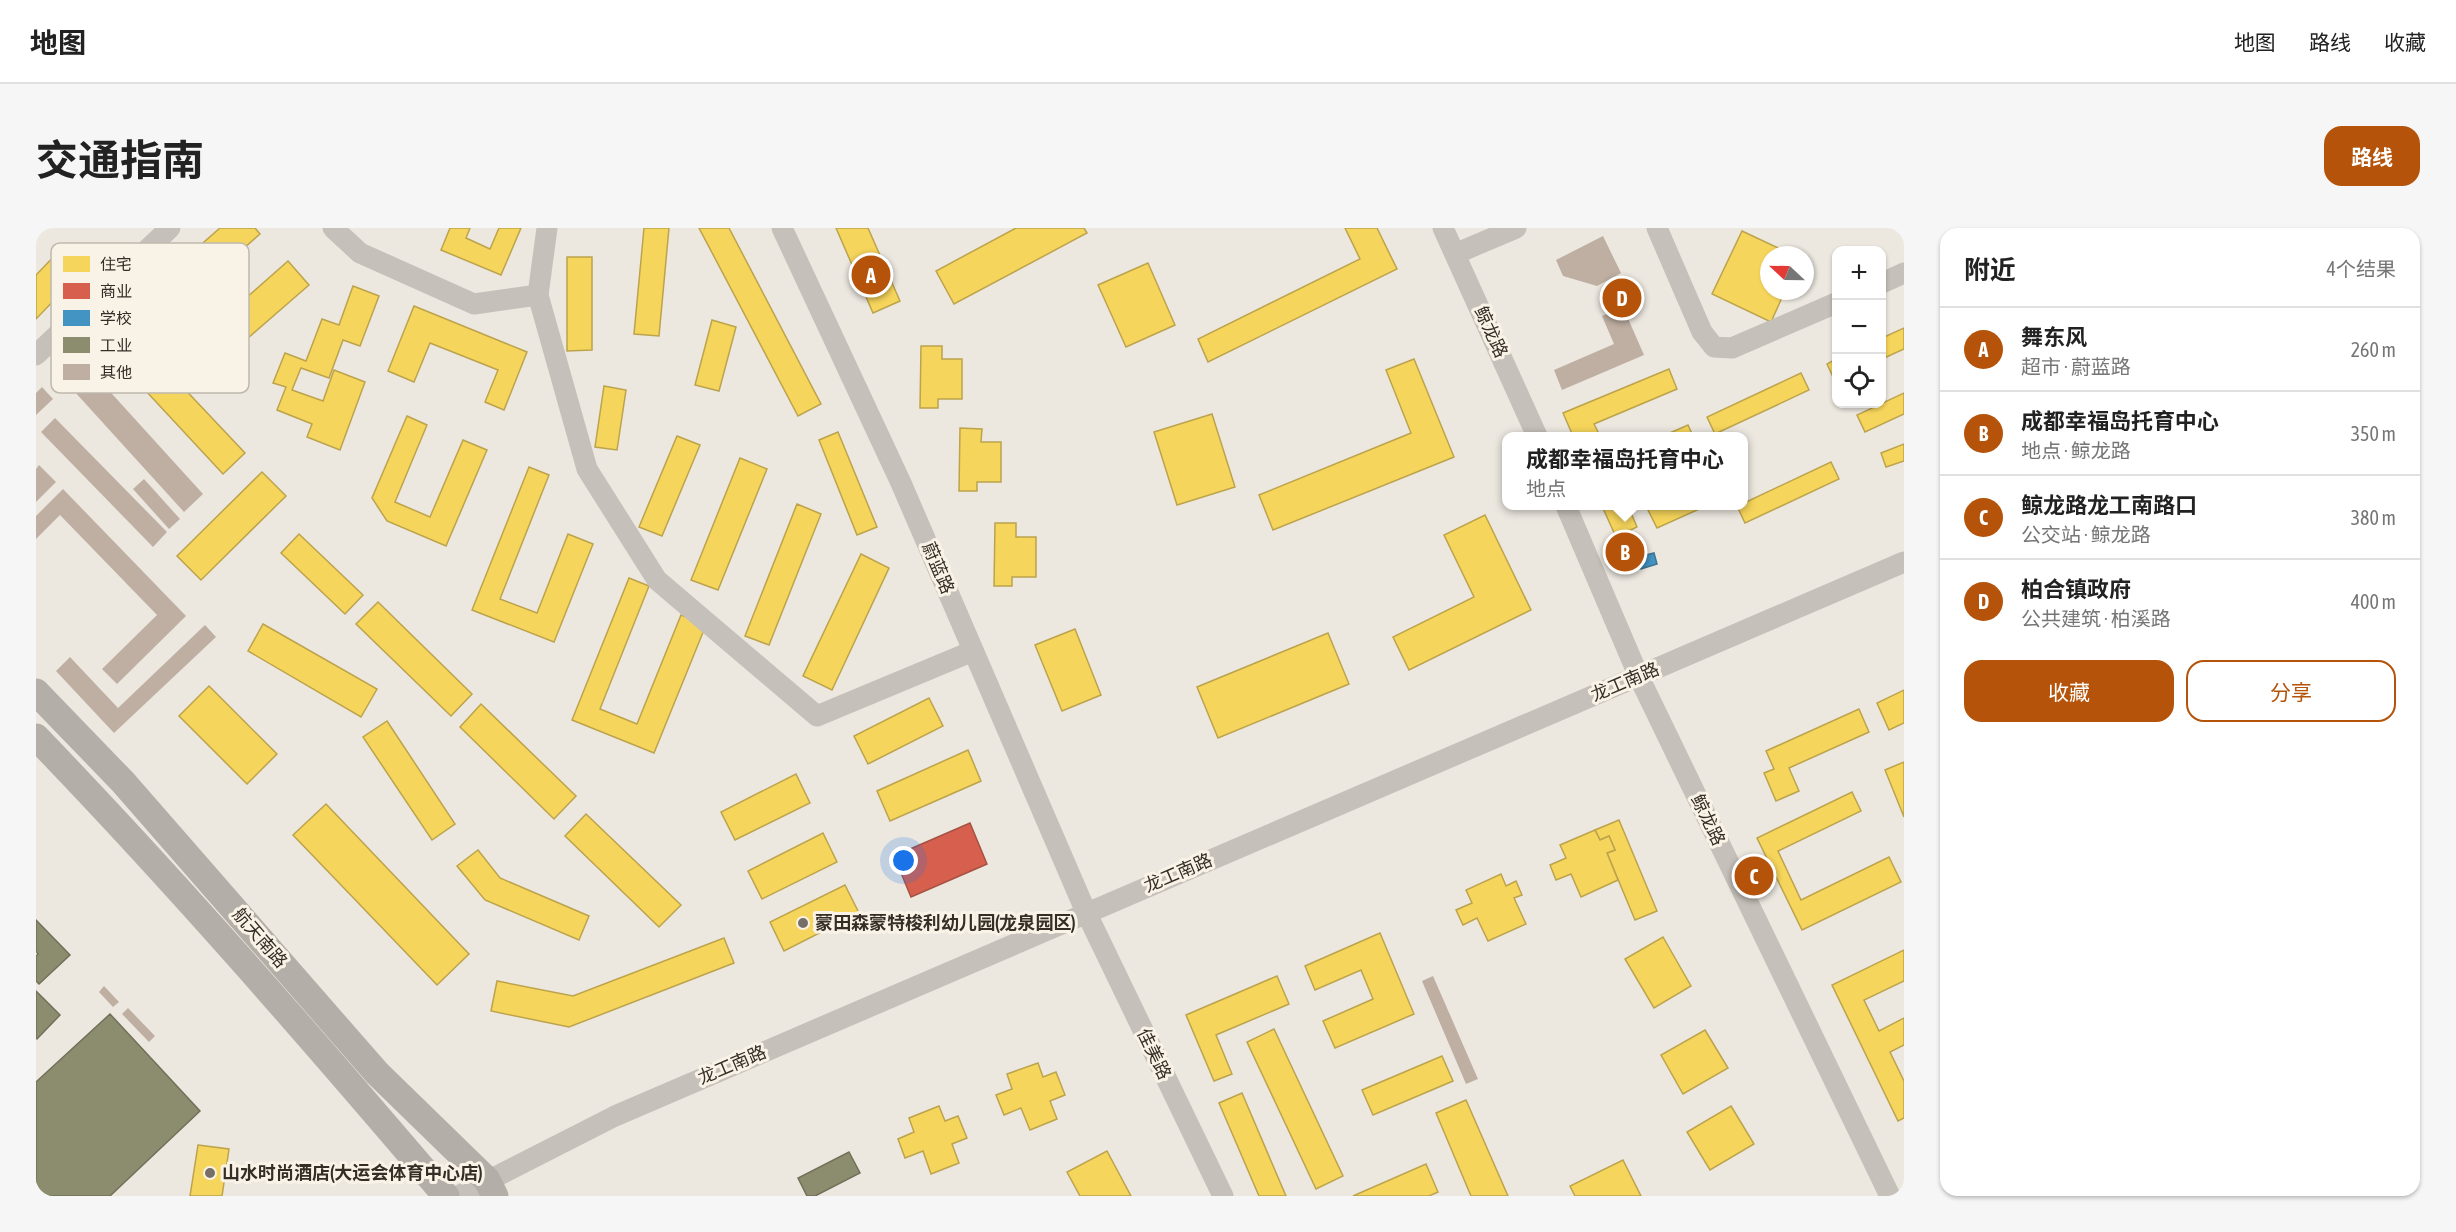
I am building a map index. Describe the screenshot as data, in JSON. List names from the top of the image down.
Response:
{
  "streets": {
    "main road": ["航天南路"],
    "street": [
      "鲸龙路",
      "蔚蓝路",
      "龙工南路",
      "佳美路"
    ]
  },
  "crossings": [
    ["鲸龙路", "龙工南路"],
    ["蔚蓝路", "龙工南路"],
    ["蔚蓝路", "佳美路"],
    ["龙工南路", "航天南路"],
    ["龙工南路", "佳美路"]
  ],
  "places": ["蒙田森蒙特梭利幼儿园(龙泉园区)", "山水时尚酒店(大运会体育中心店)"],
  "legend": [
    "住宅",
    "商业",
    "学校",
    "工业",
    "其他"
  ],
  "north": "left",
  "page": {
    "header": "地图",
    "nav": ["地图", "路线", "收藏"],
    "title": "交通指南",
    "buttons": [
      "路线",
      ["收藏", "分享"]
    ],
    "heading": ["附近", "4个结果"],
    "map_buttons": ["+", "−"],
    "pins": [
      "A",
      "D",
      "B",
      "C"
    ],
    "list": [
      {
        "mark": "A",
        "name": "舞东风",
        "note": "超市 · 蔚蓝路",
        "value": "260 m"
      },
      {
        "mark": "B",
        "name": "成都幸福岛托育中心",
        "note": "地点 · 鲸龙路",
        "value": "350 m"
      },
      {
        "mark": "C",
        "name": "鲸龙路龙工南路口",
        "note": "公交站 · 鲸龙路",
        "value": "380 m"
      },
      {
        "mark": "D",
        "name": "柏合镇政府",
        "note": "公共建筑 · 柏溪路",
        "value": "400 m"
      }
    ],
    "popup": ["成都幸福岛托育中心", "地点"]
  }
}
